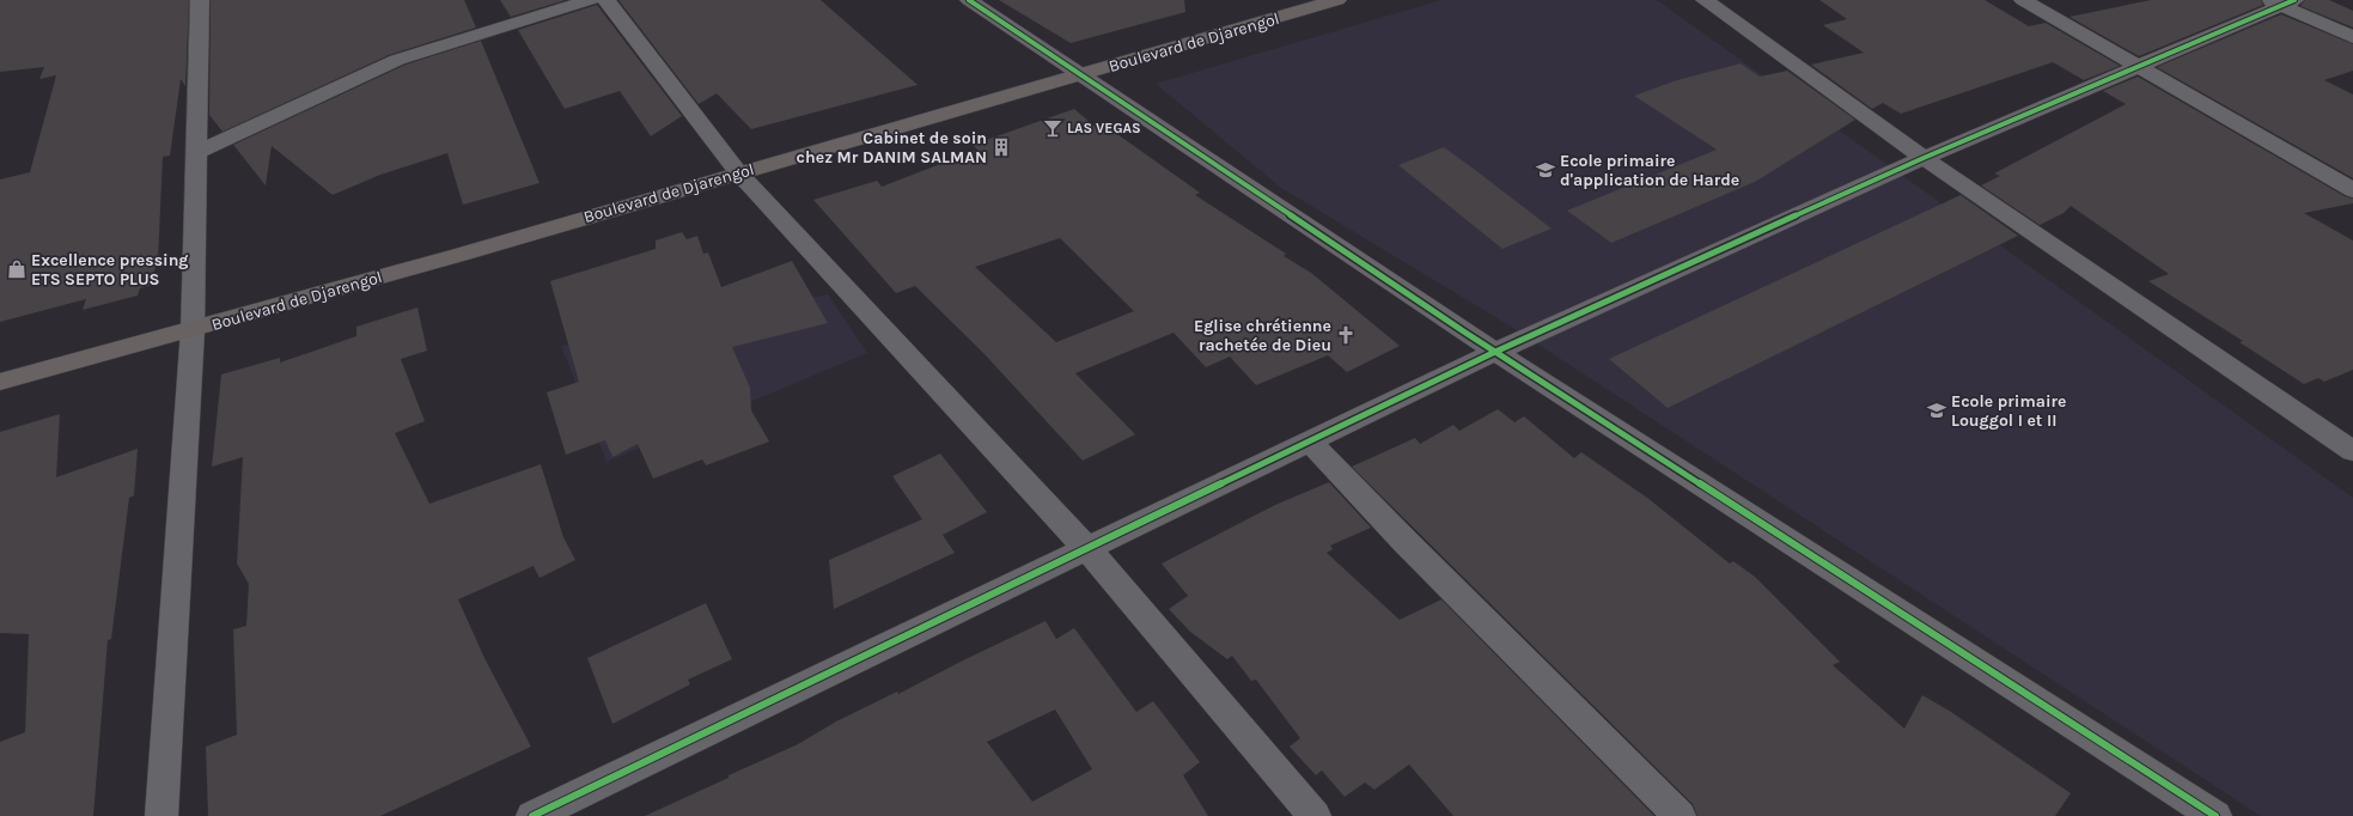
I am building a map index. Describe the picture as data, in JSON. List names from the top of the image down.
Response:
{
  "streets": {
    "main road": ["Boulevard de Djarengol"]
  },
  "places": {
    "bar": ["LAS VEGAS"],
    "building": ["Cabinet de soin chez Mr DANIM SALMAN"],
    "school or university": ["Ecole primaire d'application de Harde", "Ecole primaire Louggol I et II"],
    "shop": ["Excellence pressing ETS SEPTO PLUS"],
    "church": ["Eglise chrétienne rachetée de Dieu"]
  }
}
